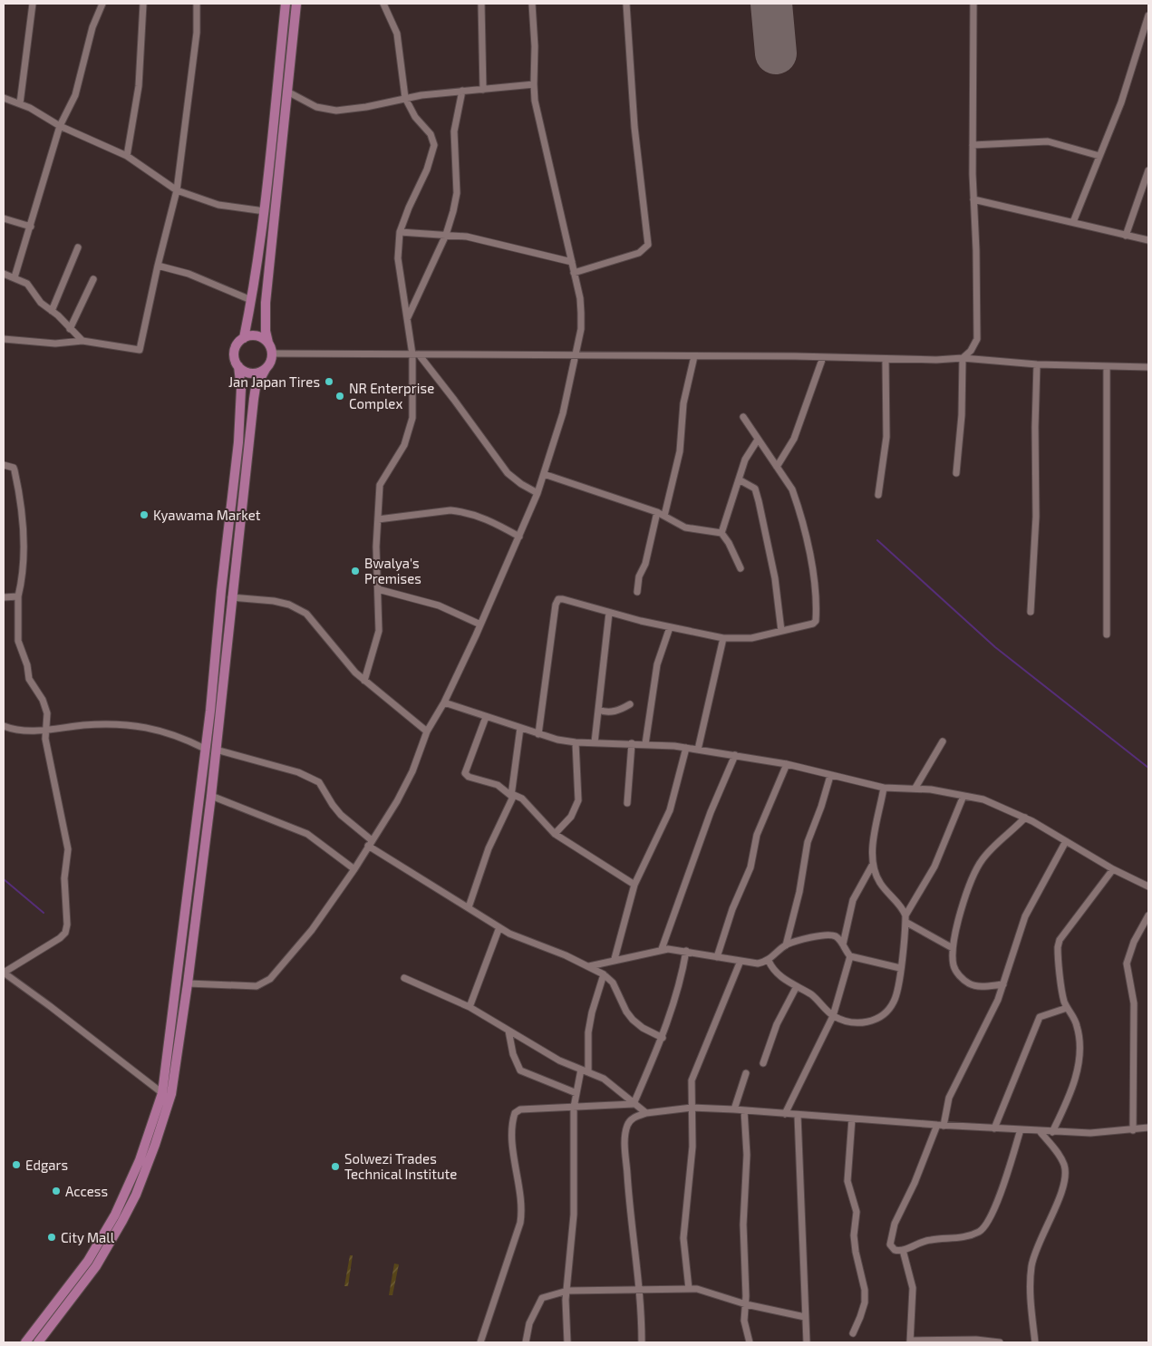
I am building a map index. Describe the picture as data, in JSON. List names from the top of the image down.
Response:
{
  "places": [
    "Jan Japan Tires",
    "NR Enterprise Complex",
    "Kyawama Market",
    "Bwalya's Premises",
    "Edgars",
    "Solwezi Trades Technical Institute",
    "Access",
    "City Mall"
  ]
}
